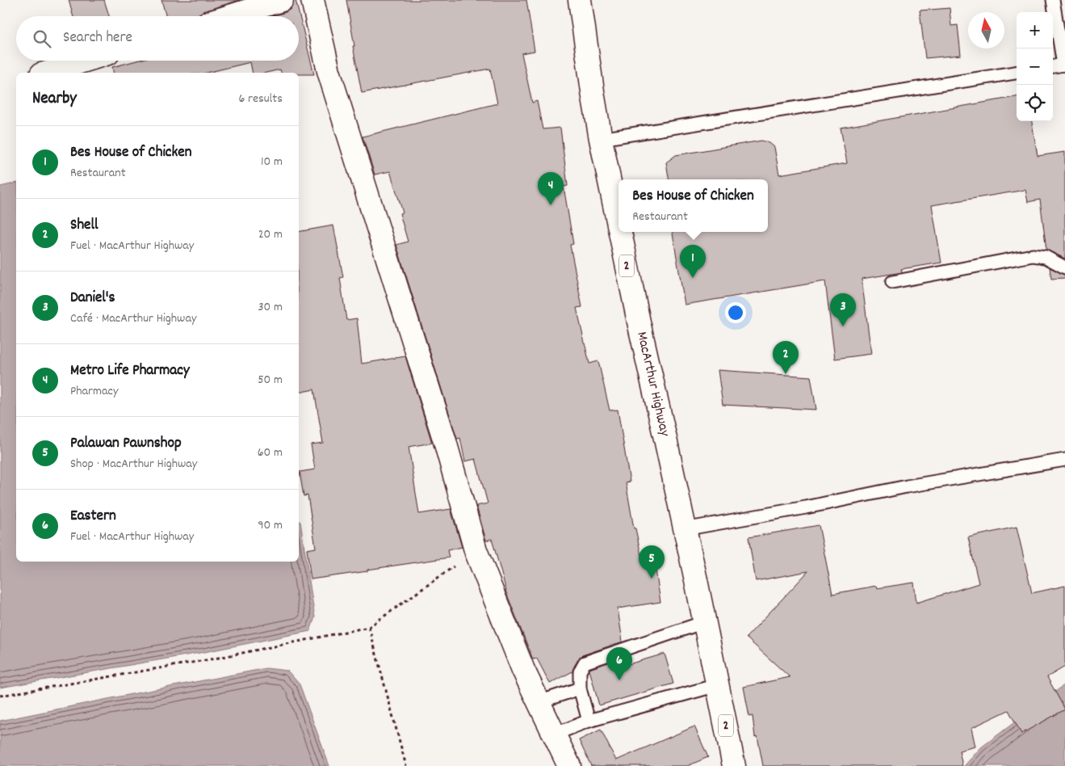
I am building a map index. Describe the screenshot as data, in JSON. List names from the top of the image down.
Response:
{
  "streets": {
    "main road": ["2", "MacArthur Highway"]
  },
  "north": "top",
  "page": {
    "map_buttons": ["+", "−"],
    "search": "Search here",
    "heading": ["Nearby", "6 results"],
    "list": [
      {
        "mark": "1",
        "name": "Bes House of Chicken",
        "note": "Restaurant",
        "value": "10 m"
      },
      {
        "mark": "2",
        "name": "Shell",
        "note": "Fuel · MacArthur Highway",
        "value": "20 m"
      },
      {
        "mark": "3",
        "name": "Daniel's",
        "note": "Café · MacArthur Highway",
        "value": "30 m"
      },
      {
        "mark": "4",
        "name": "Metro Life Pharmacy",
        "note": "Pharmacy",
        "value": "50 m"
      },
      {
        "mark": "5",
        "name": "Palawan Pawnshop",
        "note": "Shop · MacArthur Highway",
        "value": "60 m"
      },
      {
        "mark": "6",
        "name": "Eastern",
        "note": "Fuel · MacArthur Highway",
        "value": "90 m"
      }
    ],
    "pins": [
      "4",
      "1",
      "3",
      "2",
      "5",
      "6"
    ],
    "popup": ["Bes House of Chicken", "Restaurant"]
  }
}
